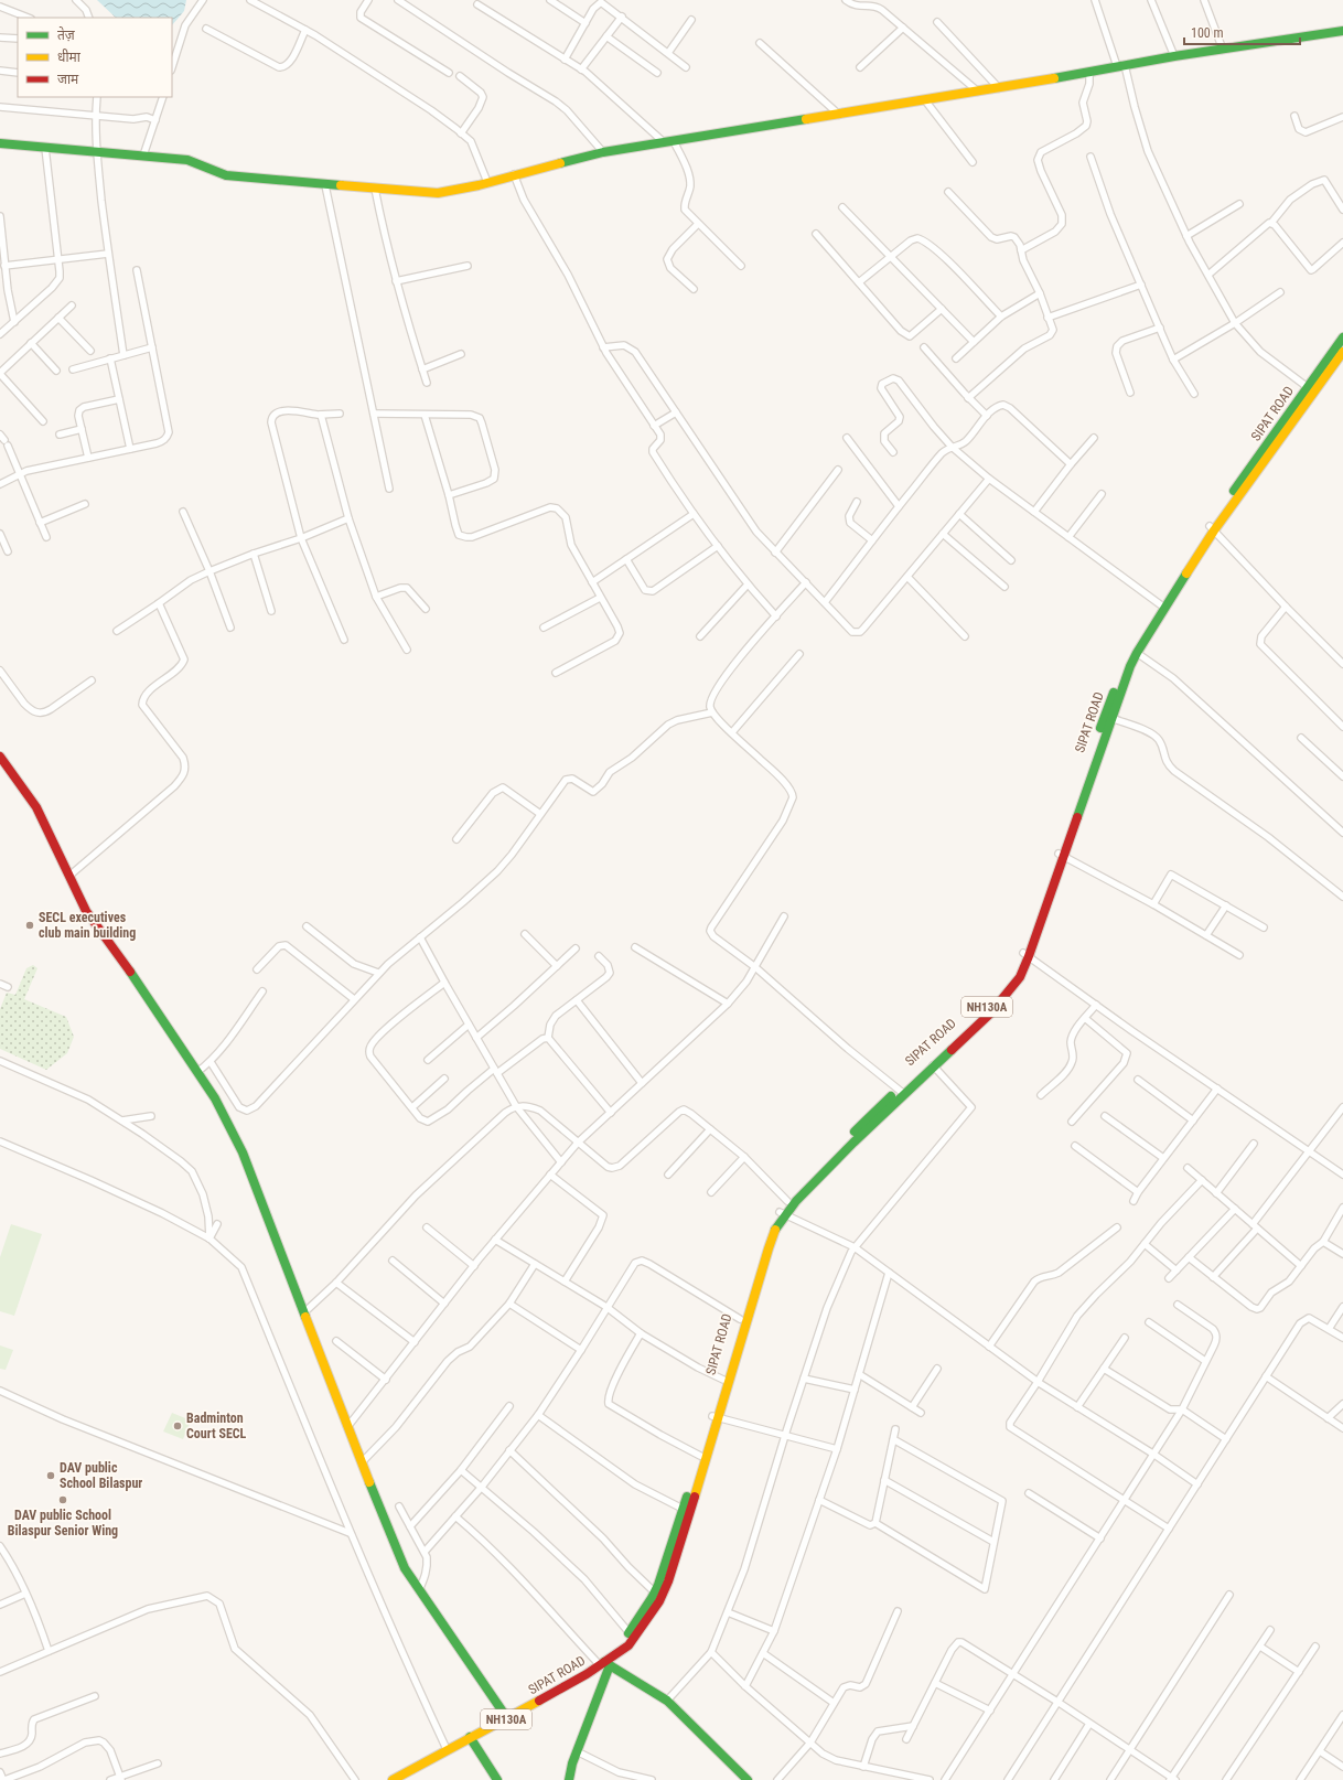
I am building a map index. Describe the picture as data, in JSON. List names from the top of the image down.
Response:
{
  "streets": {
    "main road": ["SIPAT ROAD", "NH130A"]
  },
  "places": [
    "SECL executives club main building",
    "Badminton Court SECL",
    "DAV public School Bilaspur",
    "DAV public School Bilaspur Senior Wing"
  ],
  "legend": ["तेज़", "धीमा", "जाम"],
  "scale_bar": "100 m"
}
